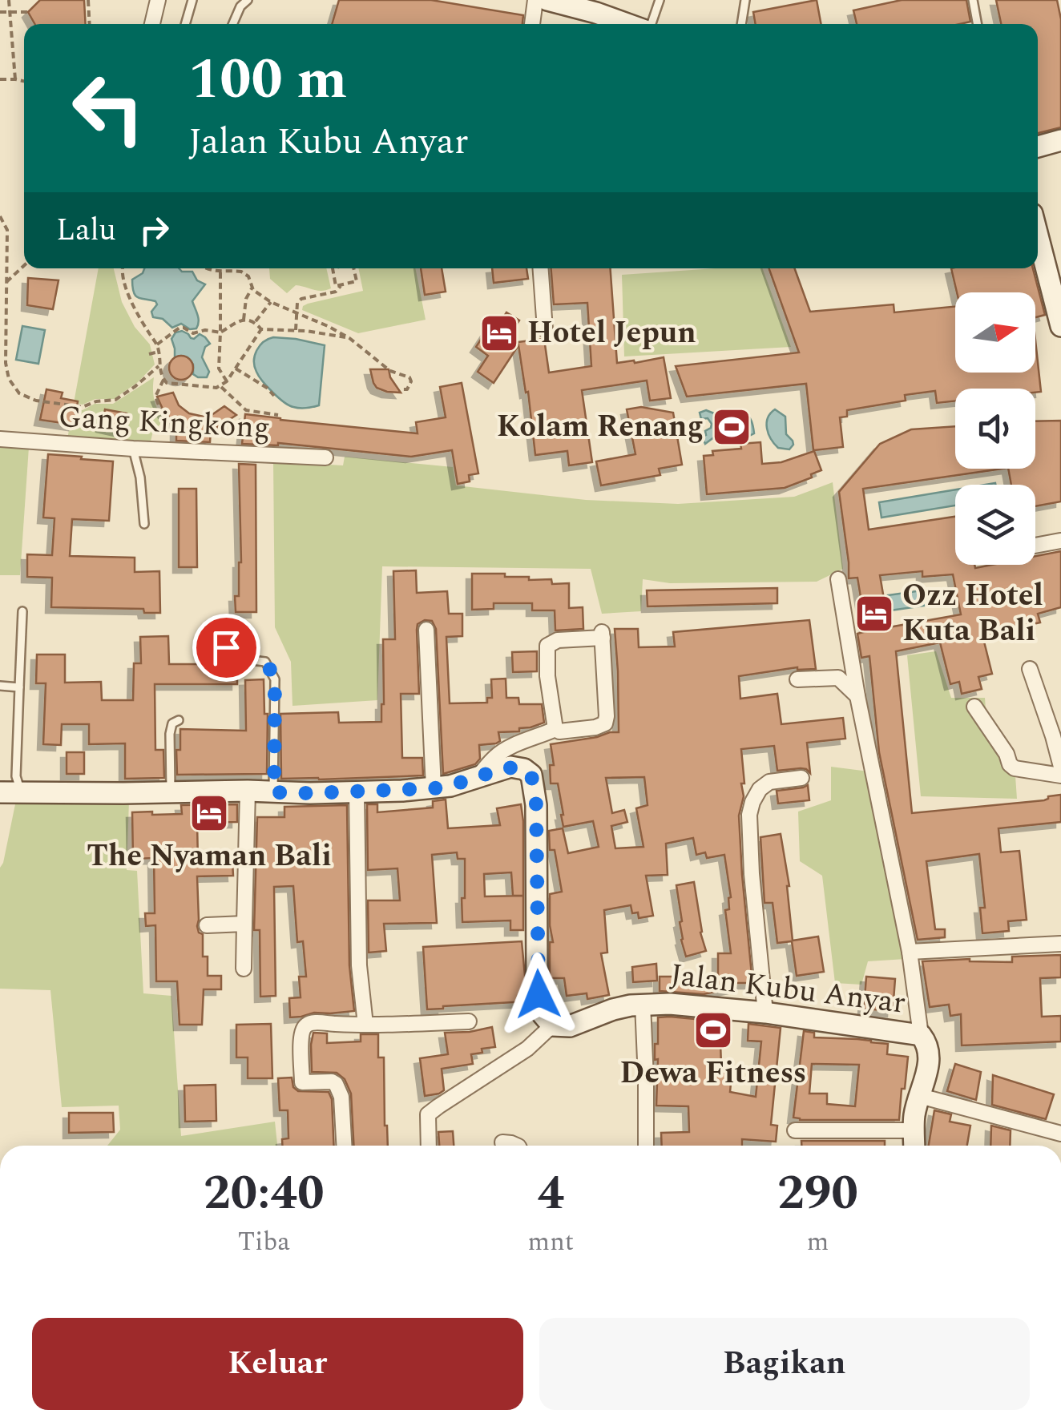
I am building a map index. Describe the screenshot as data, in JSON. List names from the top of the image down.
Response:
{
  "streets": {
    "street": ["Gang Kingkong", "Jalan Kubu Anyar"]
  },
  "places": {
    "hotel": ["Hotel Jepun", "Ozz Hotel Kuta Bali", "The Nyaman Bali"],
    "sports": ["Kolam Renang", "Dewa Fitness"]
  },
  "north": "right",
  "page": {
    "turn": ["100 m", "Jalan Kubu Anyar"],
    "then": "Lalu",
    "eta": [
      "20:40",
      "Tiba",
      "4",
      "mnt",
      "290",
      "m"
    ],
    "buttons": ["Keluar", "Bagikan"]
  }
}
